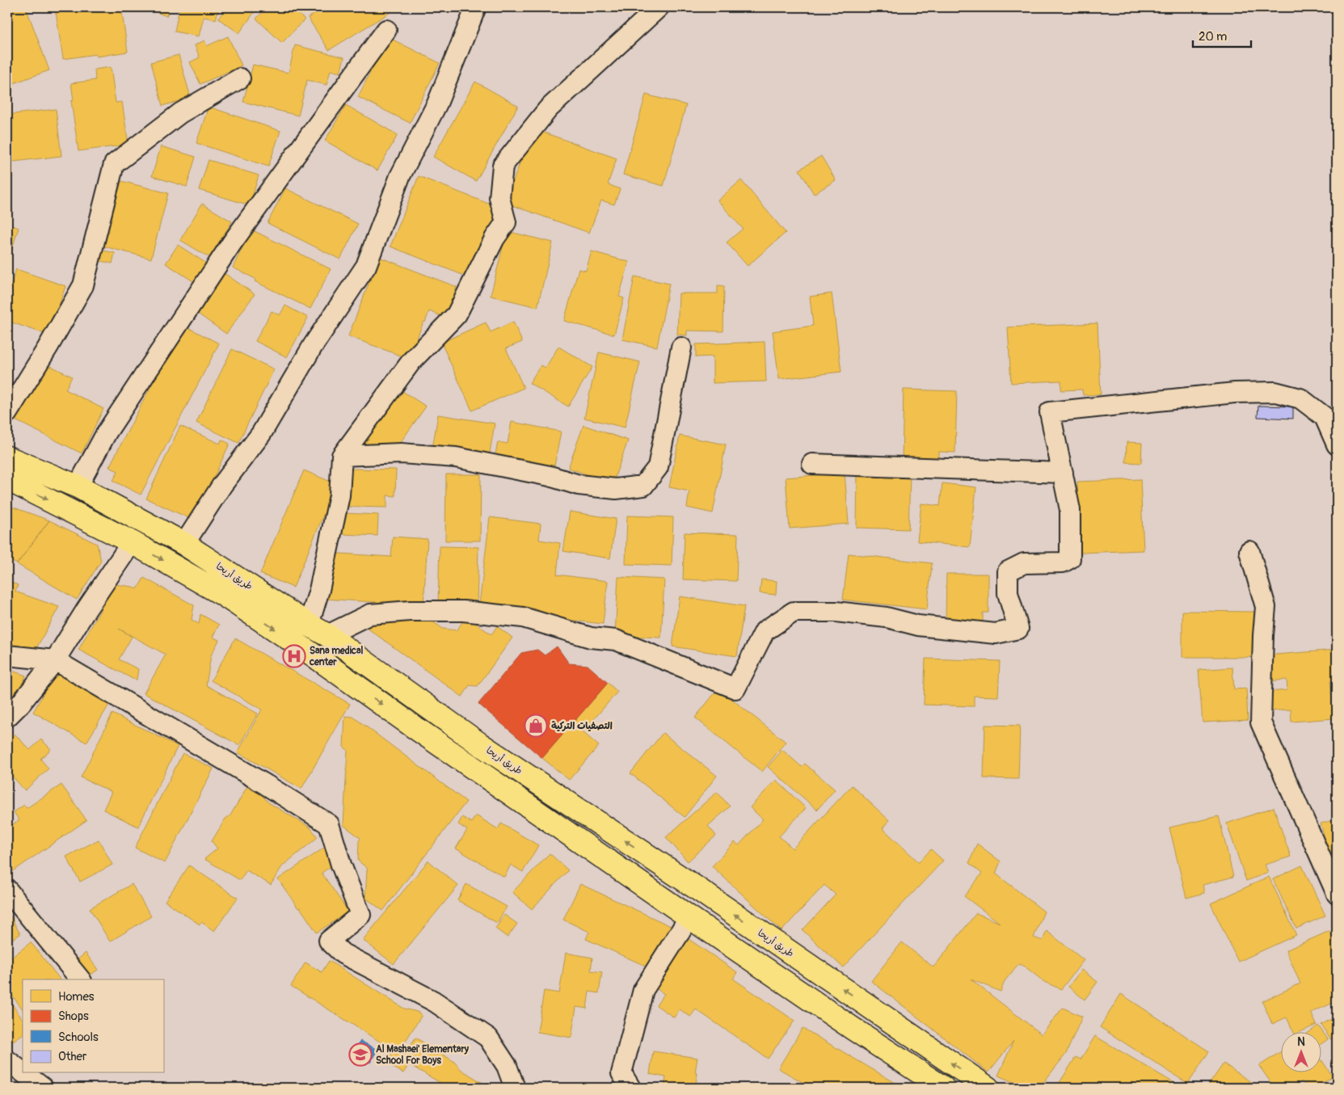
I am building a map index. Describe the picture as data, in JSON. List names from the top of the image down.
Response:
{
  "streets": {
    "main road": ["طريق أريحا"]
  },
  "places": {
    "hospital": ["Sana medical center"],
    "shop": ["التصفيات التركية"],
    "school or university": ["Al Mashaei' Elementary School For Boys"]
  },
  "legend": [
    "Homes",
    "Shops",
    "Schools",
    "Other"
  ],
  "scale_bar": "20 m",
  "north": "top"
}
